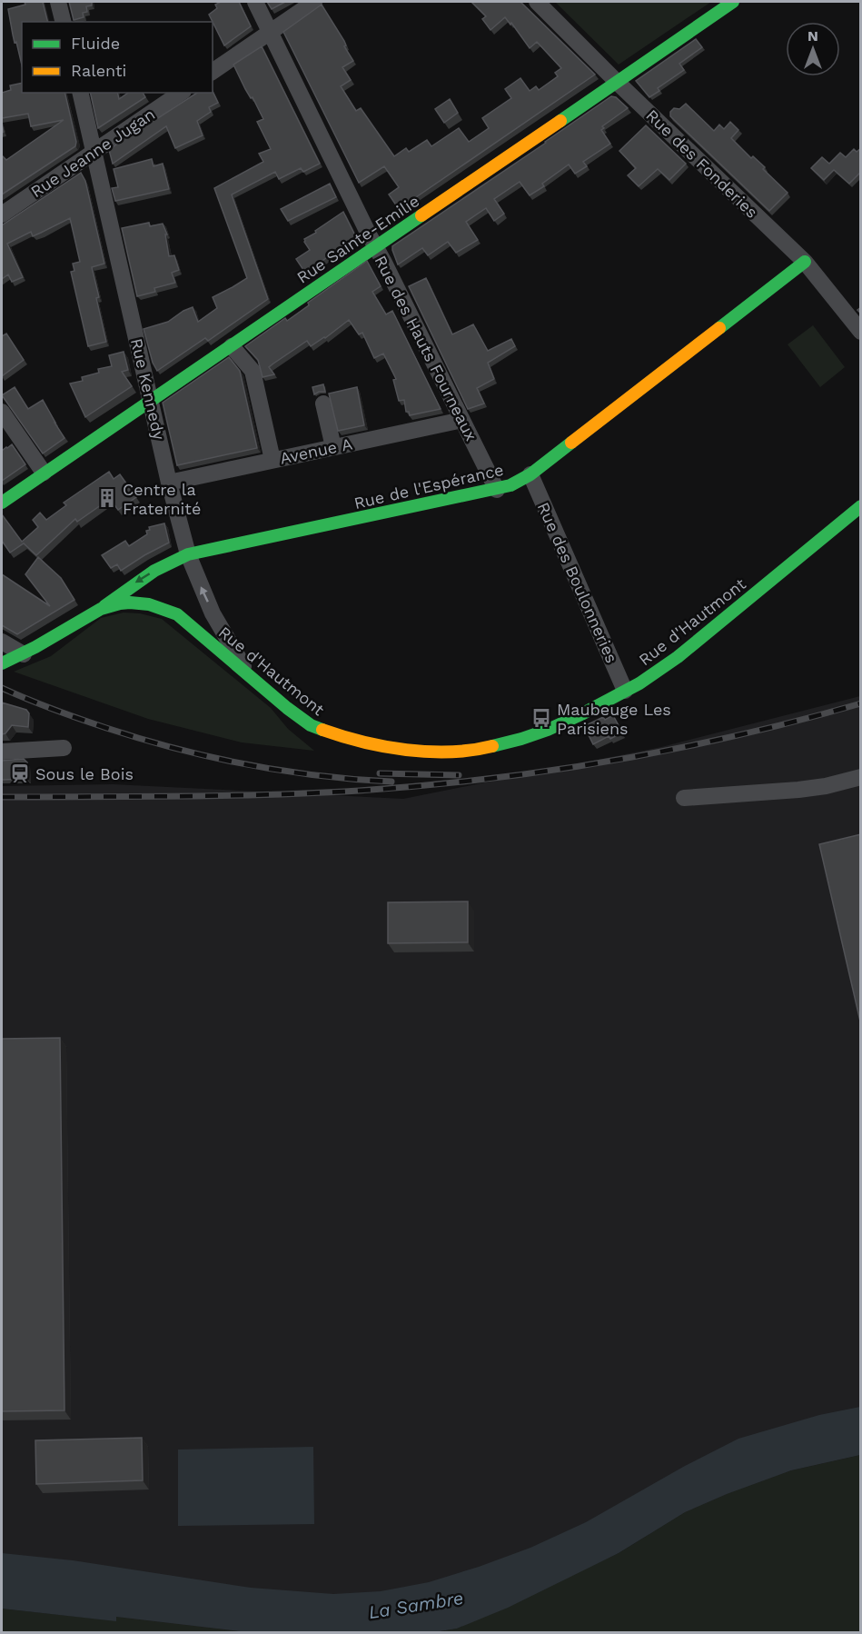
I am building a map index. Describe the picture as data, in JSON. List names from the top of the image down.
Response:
{
  "streets": {
    "street": [
      "Rue Jeanne Jugan",
      "Rue des Fonderies",
      "Rue Sainte-Emilie",
      "Rue des Hauts Fourneaux",
      "Rue Kennedy",
      "Avenue A",
      "Rue de l'Espérance",
      "Rue des Boulonneries",
      "Rue d'Hautmont"
    ]
  },
  "crossings": [
    ["Rue Jeanne Jugan", "Rue Kennedy"],
    ["Rue des Fonderies", "Rue Sainte-Emilie"],
    ["Rue des Fonderies", "Rue de l'Espérance"],
    ["Rue Sainte-Emilie", "Rue des Hauts Fourneaux"],
    ["Rue Sainte-Emilie", "Rue Kennedy"],
    ["Rue des Hauts Fourneaux", "Avenue A"],
    ["Rue des Hauts Fourneaux", "Rue de l'Espérance"],
    ["Rue Kennedy", "Avenue A"],
    ["Rue Kennedy", "Rue de l'Espérance"],
    ["Rue Kennedy", "Rue d'Hautmont"],
    ["Rue de l'Espérance", "Rue des Boulonneries"],
    ["Rue de l'Espérance", "Rue d'Hautmont"],
    ["Rue des Boulonneries", "Rue d'Hautmont"]
  ],
  "water": ["La Sambre"],
  "places": {
    "building": ["Centre la Fraternité"],
    "bus stop": ["Maubeuge Les Parisiens"],
    "station": ["Sous le Bois"]
  },
  "legend": ["Fluide", "Ralenti"],
  "north": "top"
}
